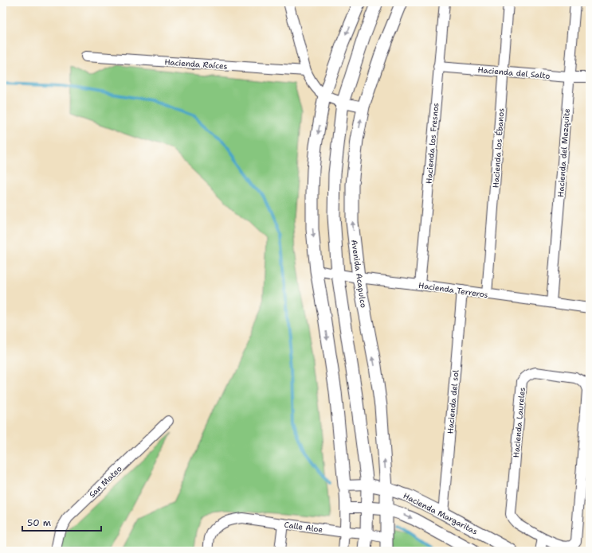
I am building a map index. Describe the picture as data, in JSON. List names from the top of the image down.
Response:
{
  "streets": {
    "street": [
      "Hacienda Raíces",
      "Hacienda del Salto",
      "Hacienda los Fresnos",
      "Hacienda los Ébanos",
      "Hacienda del Mezquite",
      "Avenida Acapulco",
      "Hacienda Terreros",
      "Hacienda del sol",
      "Hacienda Laureles",
      "San Mateo",
      "Hacienda Margaritas",
      "Calle Aloe"
    ]
  },
  "crossings": [
    ["Hacienda del Salto", "Hacienda los Fresnos"],
    ["Hacienda del Salto", "Hacienda los Ébanos"],
    ["Hacienda del Salto", "Hacienda del Mezquite"],
    ["Hacienda los Fresnos", "Hacienda Terreros"],
    ["Hacienda los Ébanos", "Hacienda Terreros"],
    ["Hacienda del Mezquite", "Hacienda Terreros"],
    ["Avenida Acapulco", "Hacienda Terreros"],
    ["Avenida Acapulco", "Hacienda Margaritas"],
    ["Avenida Acapulco", "Calle Aloe"],
    ["Hacienda Terreros", "Hacienda del sol"],
    ["Hacienda del sol", "Hacienda Margaritas"]
  ],
  "scale_bar": "50 m"
}
